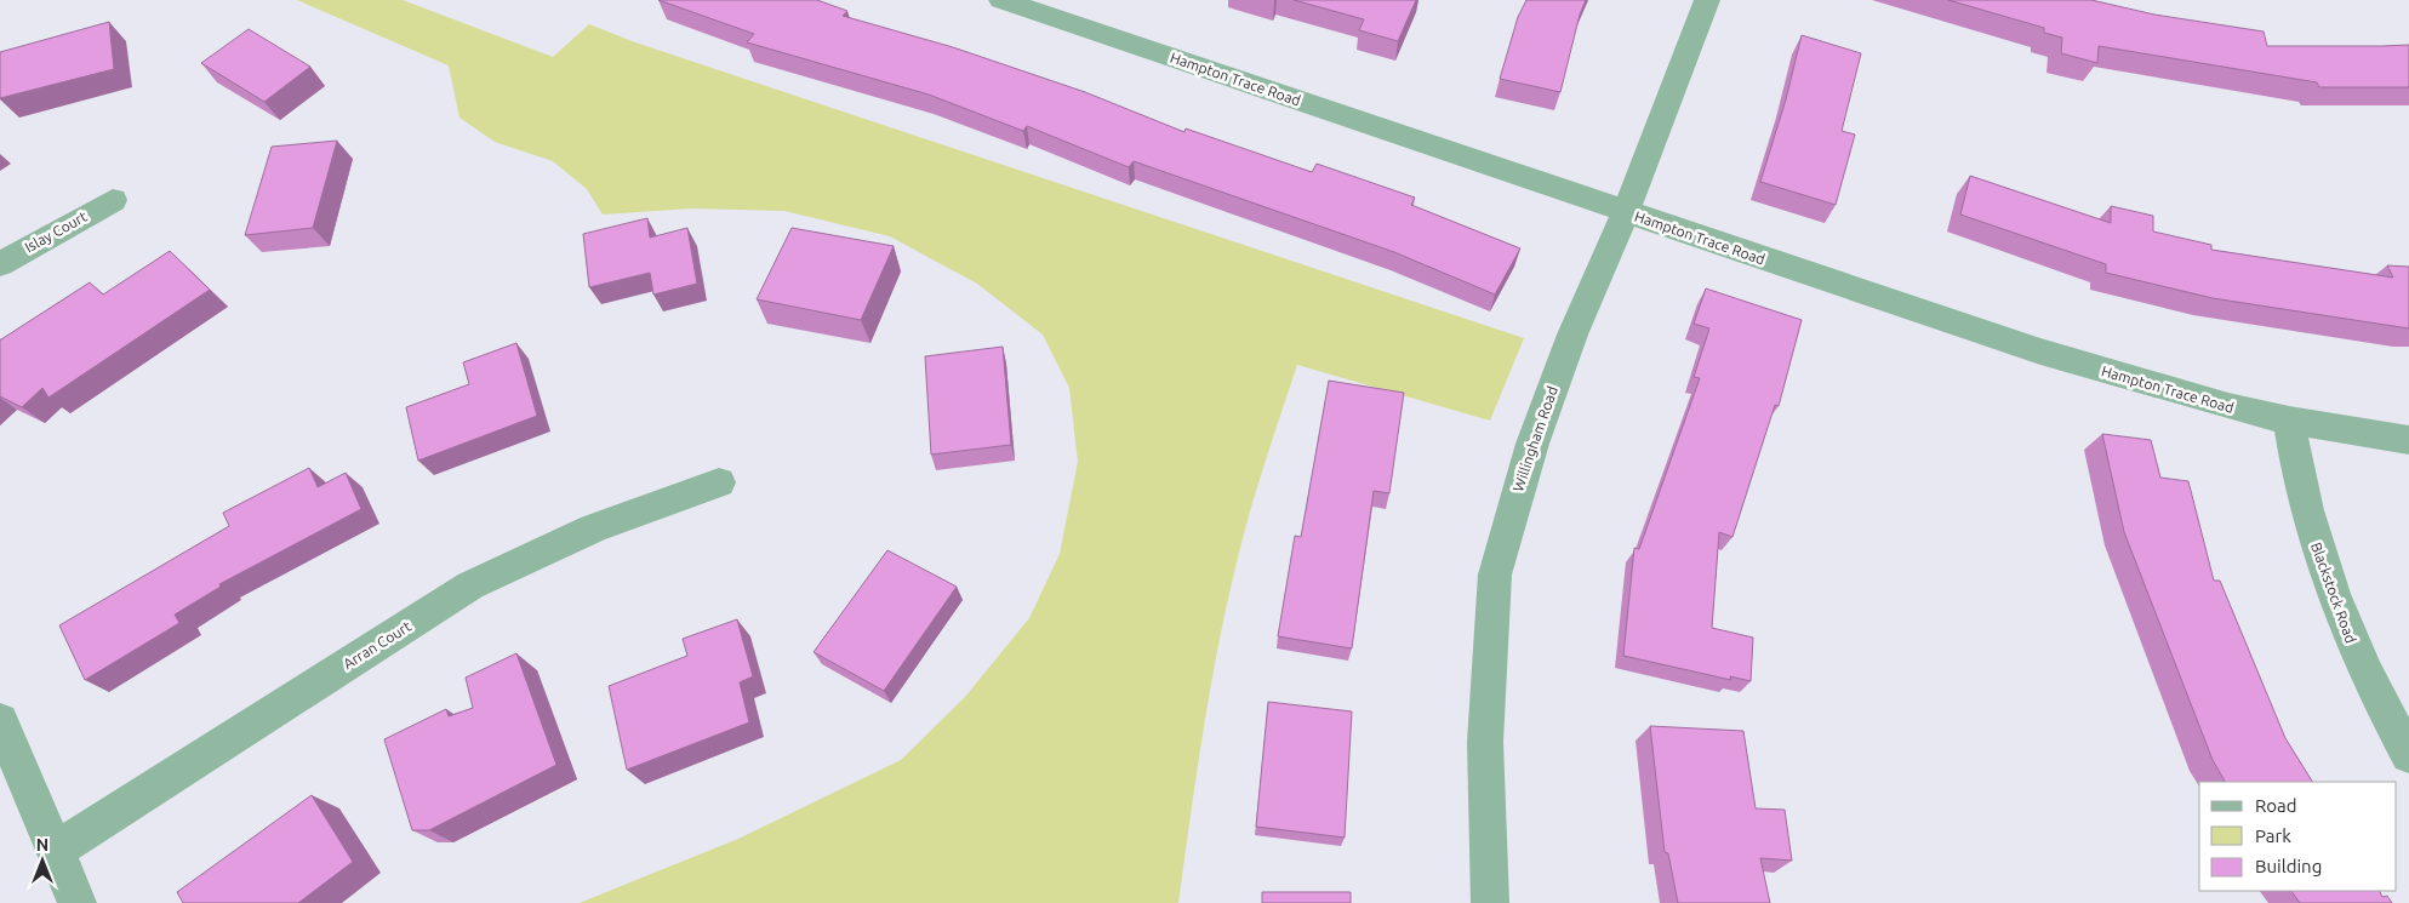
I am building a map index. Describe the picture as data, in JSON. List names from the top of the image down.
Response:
{
  "streets": {
    "street": [
      "Hampton Trace Road",
      "Islay Court",
      "Willingham Road",
      "Blackstock Road",
      "Arran Court"
    ]
  },
  "crossings": [
    ["Hampton Trace Road", "Willingham Road"],
    ["Hampton Trace Road", "Blackstock Road"]
  ],
  "legend": ["Road", "Park", "Building"],
  "north": "top"
}
